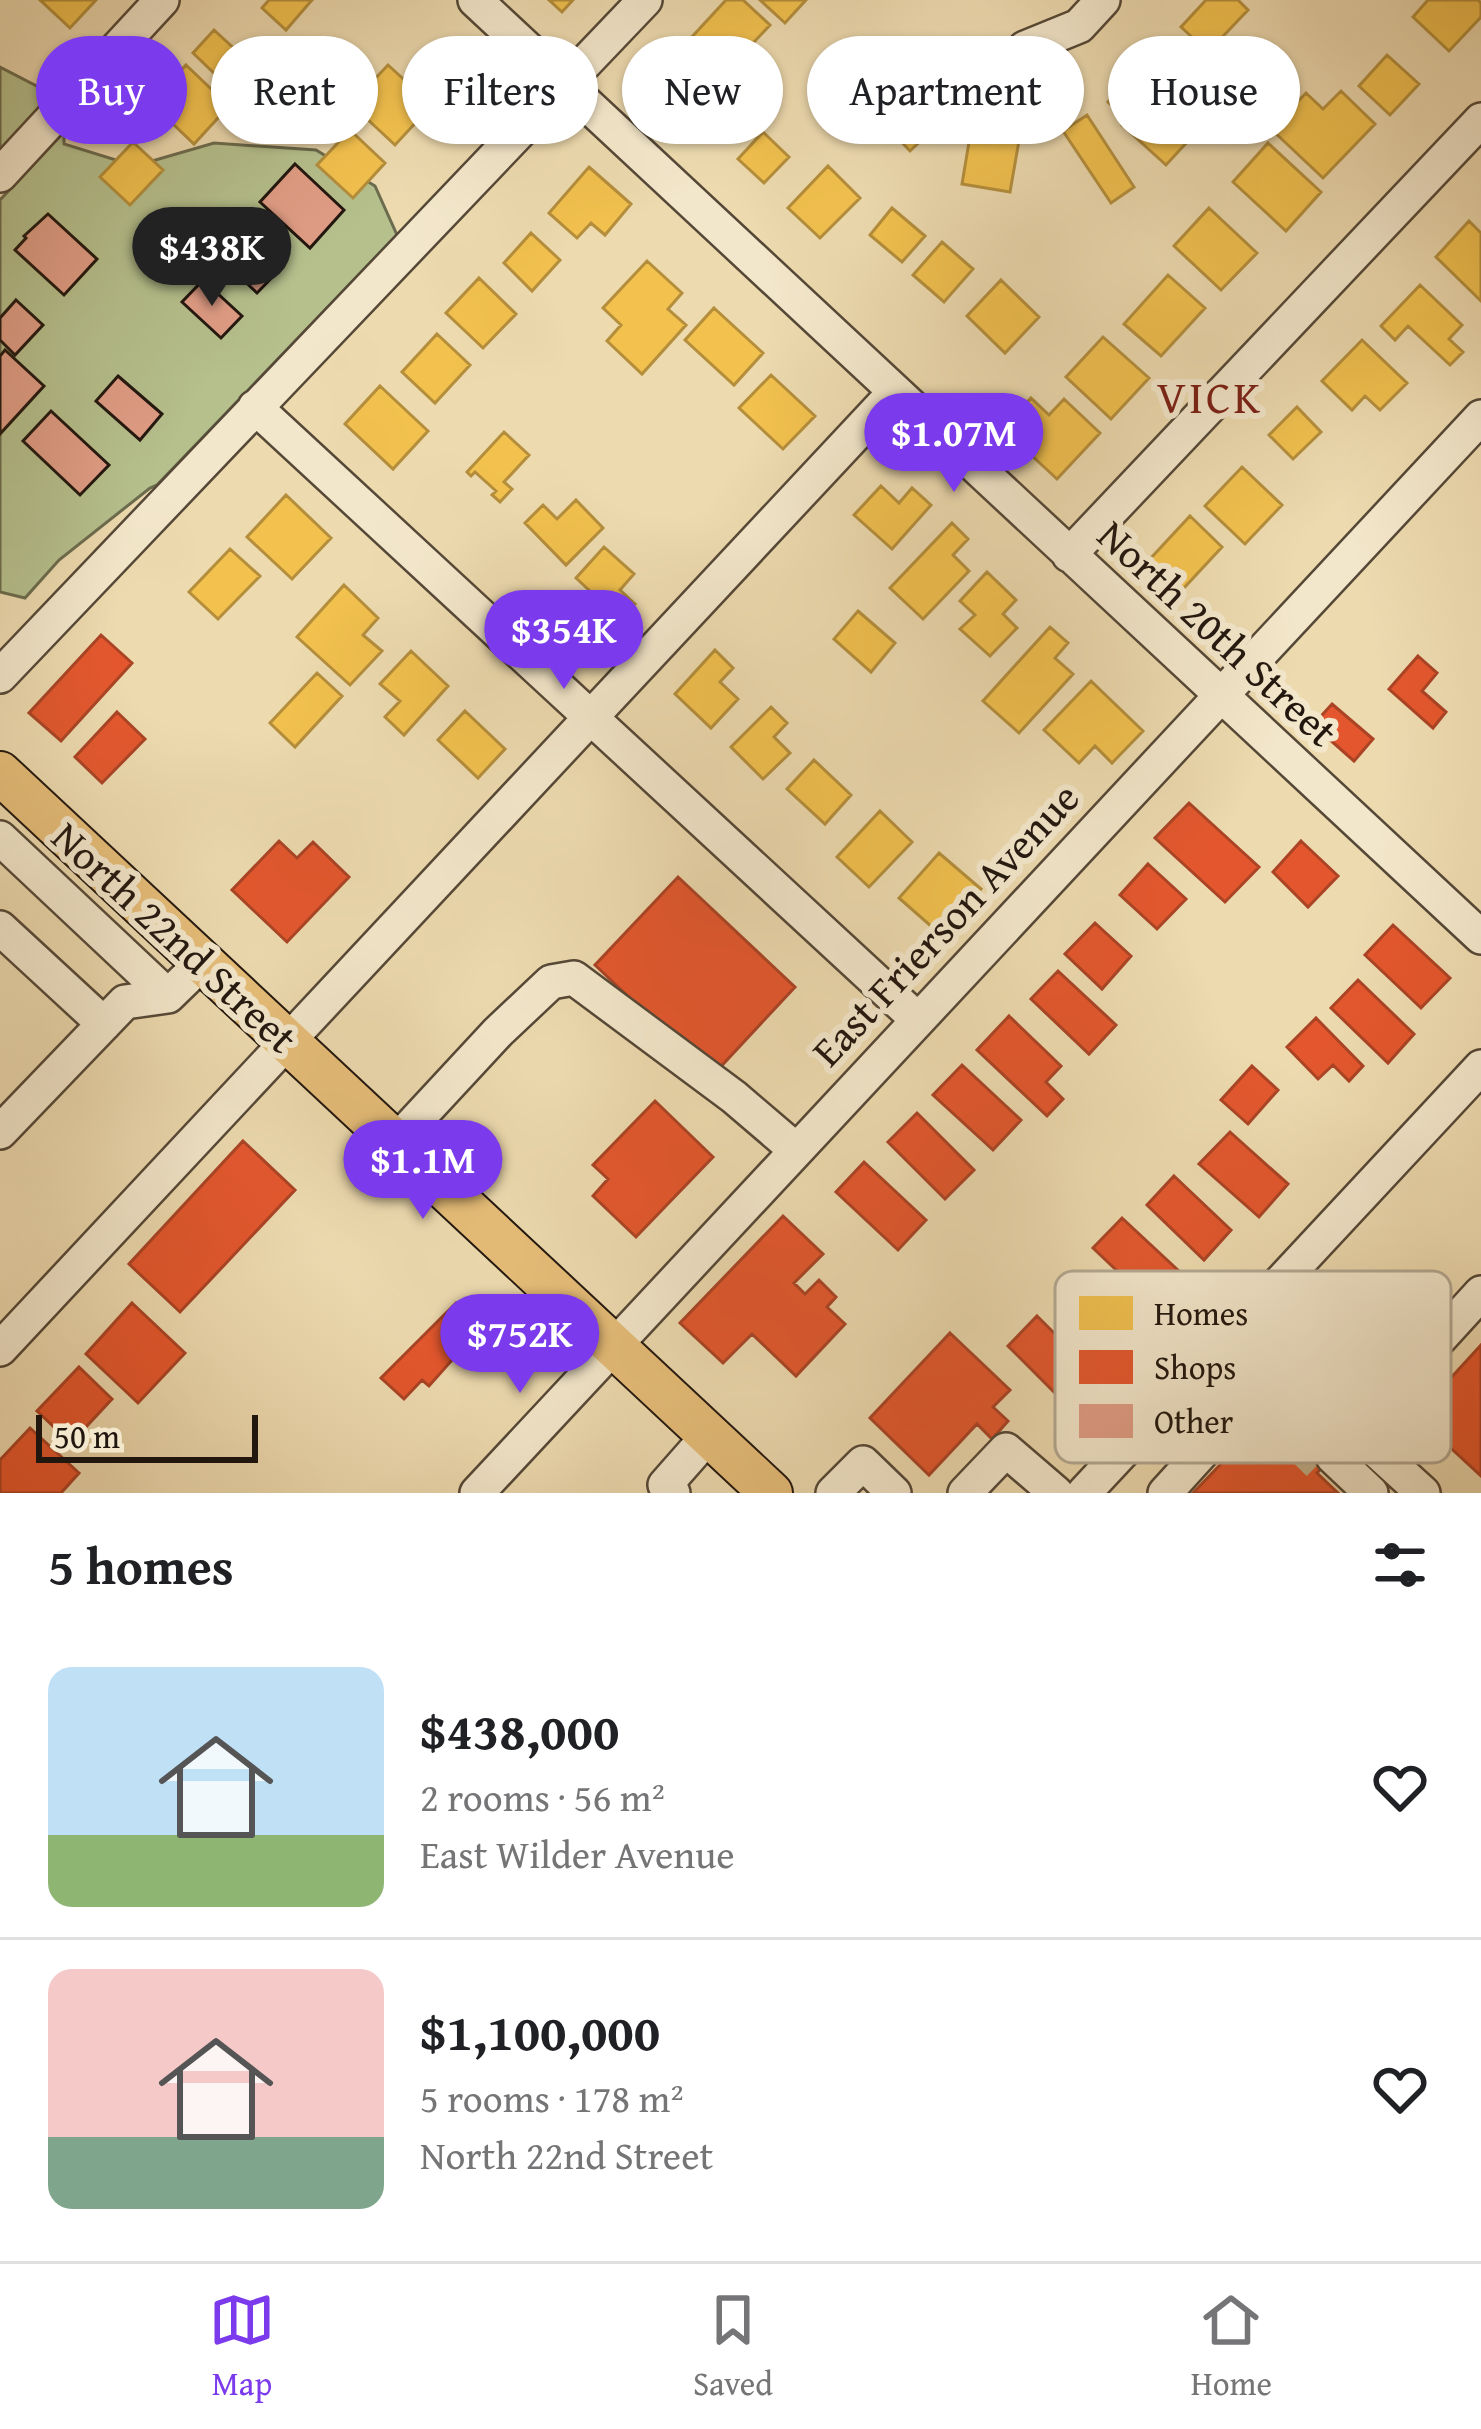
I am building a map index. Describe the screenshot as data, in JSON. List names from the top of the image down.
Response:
{
  "streets": {
    "main road": ["North 22nd Street"],
    "street": ["North 20th Street", "East Frierson Avenue"]
  },
  "crossings": [
    ["North 20th Street", "East Frierson Avenue"],
    ["East Frierson Avenue", "North 22nd Street"]
  ],
  "districts": ["VICK"],
  "legend": ["Homes", "Shops", "Other"],
  "scale_bar": "50 m",
  "page": {
    "chip": [
      "Buy",
      "Rent",
      "Filters",
      "New",
      "Apartment",
      "House"
    ],
    "price": [
      "$438K",
      "$1.07M",
      "$354K",
      "$1.1M",
      "$752K"
    ],
    "scale": "50 m",
    "heading": "5 homes",
    "list": [
      {
        "name": "$438,000",
        "note": "2 rooms · 56 m² · East Wilder Avenue"
      },
      {
        "name": "$1,100,000",
        "note": "5 rooms · 178 m² · North 22nd Street"
      }
    ],
    "tabs": ["Map", "Saved", "Home"]
  }
}
